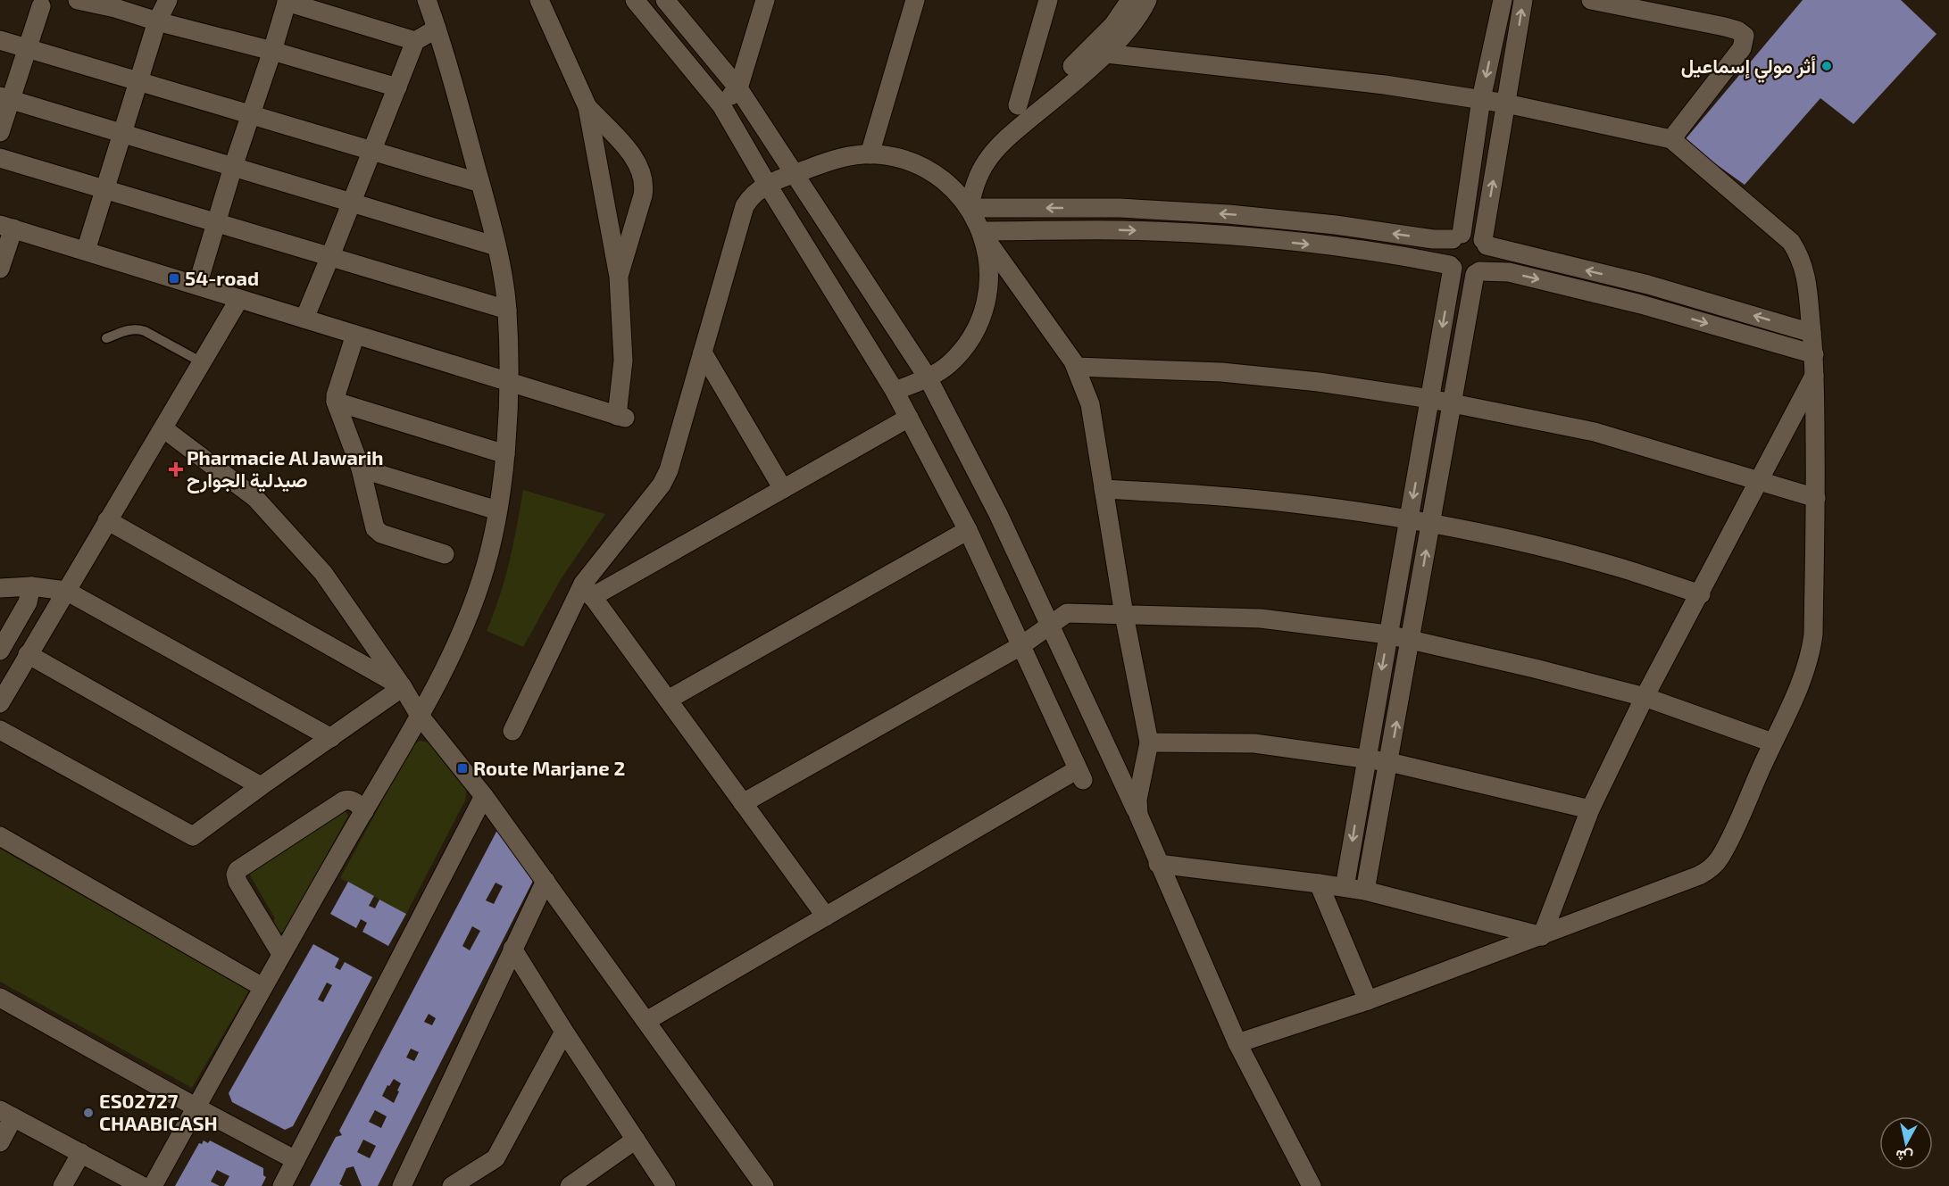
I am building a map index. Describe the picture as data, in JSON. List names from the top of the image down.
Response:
{
  "places": {
    "other": ["أثر مولي إسماعيل", "ES02727 CHAABICASH"],
    "transit": ["54-road", "Route Marjane 2"],
    "health": ["Pharmacie Al Jawarih صيدلية الجوارح"]
  },
  "north": "bottom"
}
